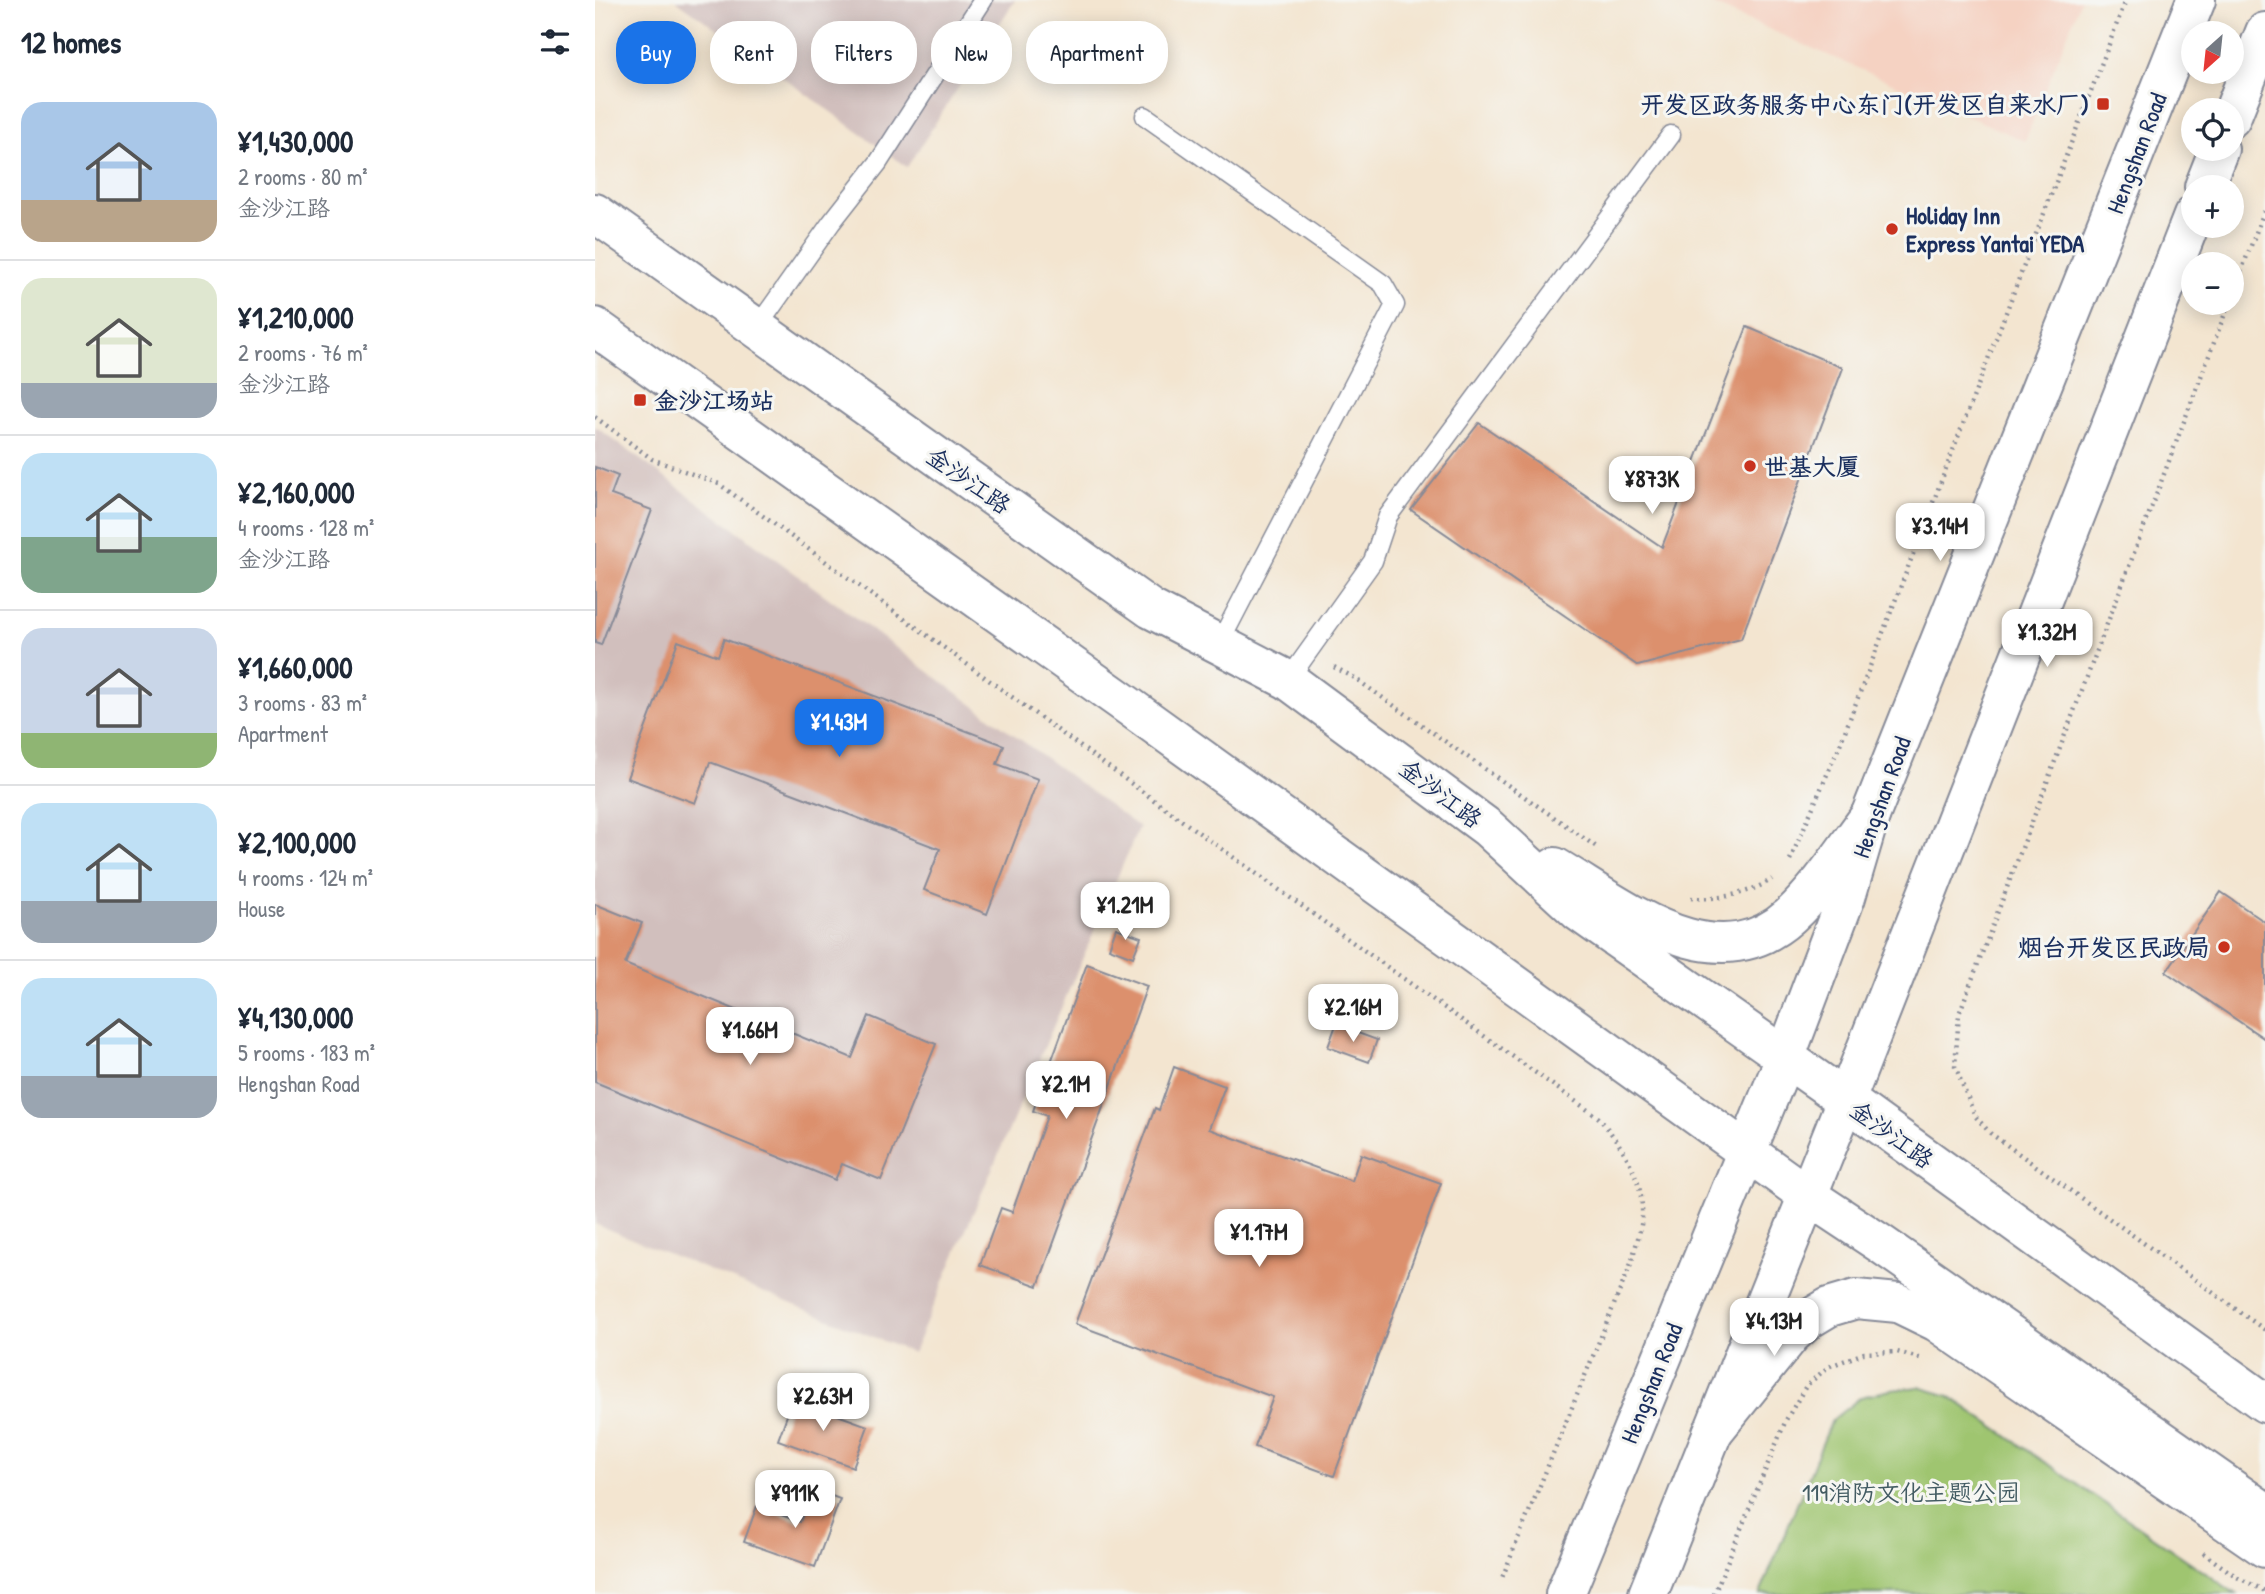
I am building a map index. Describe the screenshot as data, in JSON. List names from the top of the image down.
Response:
{
  "streets": {
    "main road": ["Hengshan Road", "金沙江路"]
  },
  "crossings": [
    ["Hengshan Road", "金沙江路"]
  ],
  "parks": ["119消防文化主题公园"],
  "places": {
    "transit": ["开发区政务服务中心东门(开发区自来水厂)", "金沙江场站"],
    "other": ["Holiday Inn Express Yantai YEDA", "世基大厦", "烟台开发区民政局"]
  },
  "north": "bottom left",
  "page": {
    "heading": "12 homes",
    "map_buttons": ["+", "−"],
    "chip": [
      "Buy",
      "Rent",
      "Filters",
      "New",
      "Apartment"
    ],
    "list": [
      {
        "name": "¥1,430,000",
        "note": "2 rooms · 80 m² · 金沙江路"
      },
      {
        "name": "¥1,210,000",
        "note": "2 rooms · 76 m² · 金沙江路"
      },
      {
        "name": "¥2,160,000",
        "note": "4 rooms · 128 m² · 金沙江路"
      },
      {
        "name": "¥1,660,000",
        "note": "3 rooms · 83 m² · Apartment"
      },
      {
        "name": "¥2,100,000",
        "note": "4 rooms · 124 m² · House"
      },
      {
        "name": "¥4,130,000",
        "note": "5 rooms · 183 m² · Hengshan Road"
      }
    ],
    "price": [
      "¥873K",
      "¥3.14M",
      "¥1.32M",
      "¥1.43M",
      "¥1.21M",
      "¥2.16M",
      "¥1.66M",
      "¥2.1M",
      "¥1.17M",
      "¥4.13M",
      "¥2.63M",
      "¥911K"
    ]
  }
}
